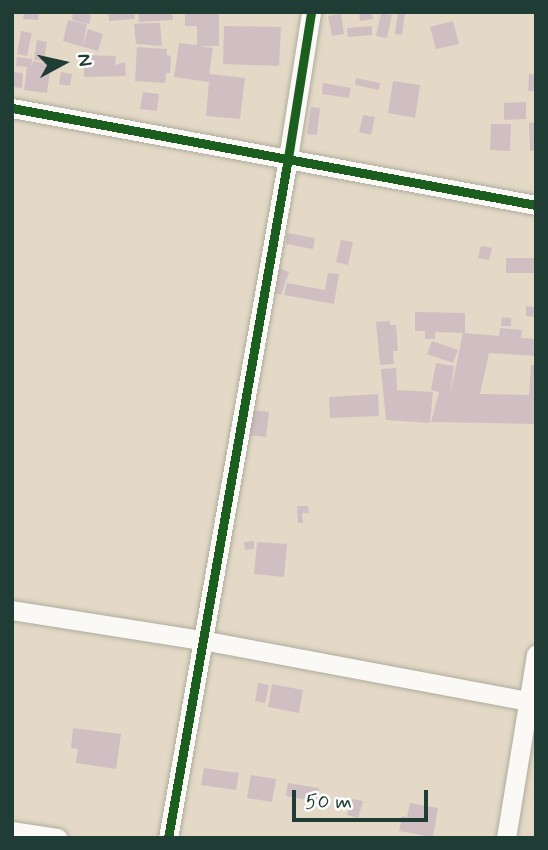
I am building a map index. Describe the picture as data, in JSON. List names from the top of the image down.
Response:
{
  "scale_bar": "50 m",
  "north": "right"
}
